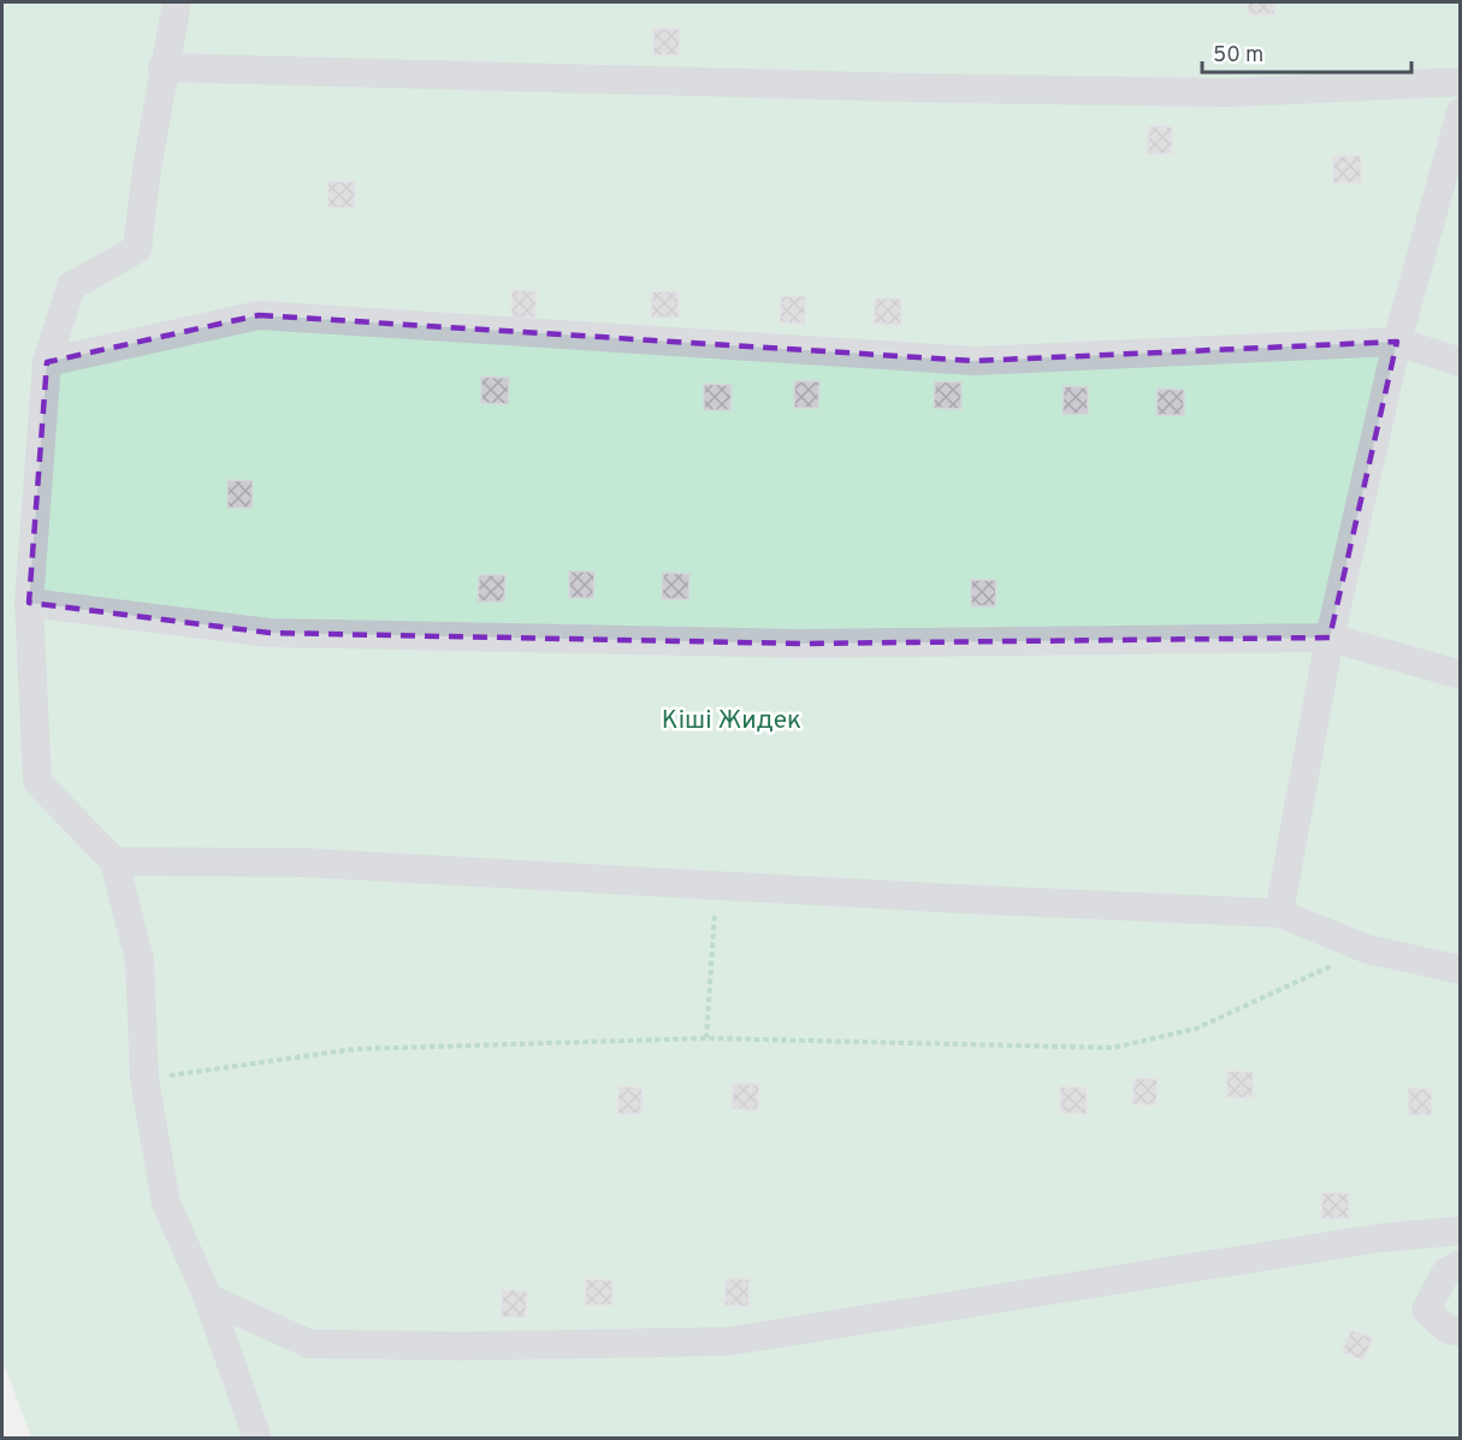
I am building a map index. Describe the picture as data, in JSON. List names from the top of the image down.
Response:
{
  "parks": ["Кіші Жидек"],
  "scale_bar": "50 m"
}
